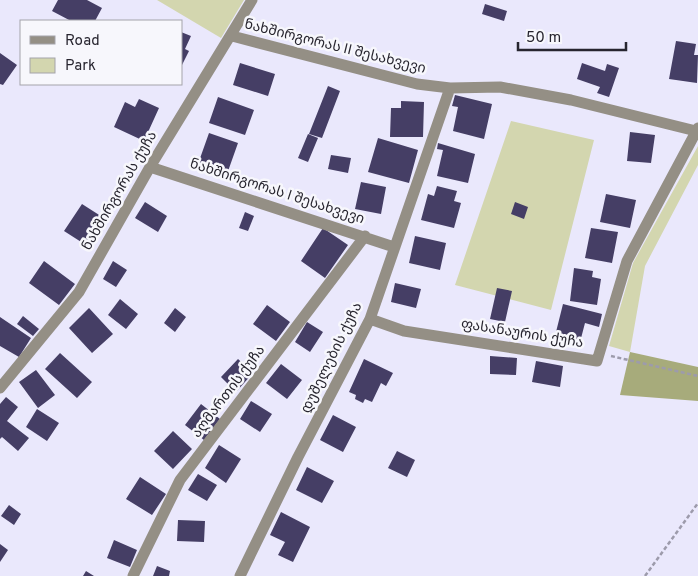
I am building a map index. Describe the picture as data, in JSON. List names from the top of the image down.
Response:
{
  "streets": {
    "street": [
      "ნახშირგორას II შესახვევი",
      "ნახშირგორას ქუჩა",
      "ნახშირგორას I შესახვევი",
      "ფასანაურის ქუჩა",
      "დუშელების ქუჩა",
      "აღმართის ქუჩა"
    ]
  },
  "crossings": [
    ["ნახშირგორას II შესახვევი", "ნახშირგორას ქუჩა"],
    ["ნახშირგორას II შესახვევი", "ფასანაურის ქუჩა"],
    ["ნახშირგორას II შესახვევი", "დუშელების ქუჩა"],
    ["ნახშირგორას ქუჩა", "ნახშირგორას I შესახვევი"],
    ["ნახშირგორას I შესახვევი", "დუშელების ქუჩა"],
    ["ნახშირგორას I შესახვევი", "აღმართის ქუჩა"],
    ["ფასანაურის ქუჩა", "დუშელების ქუჩა"]
  ],
  "legend": ["Road", "Park"],
  "scale_bar": "50 m"
}
